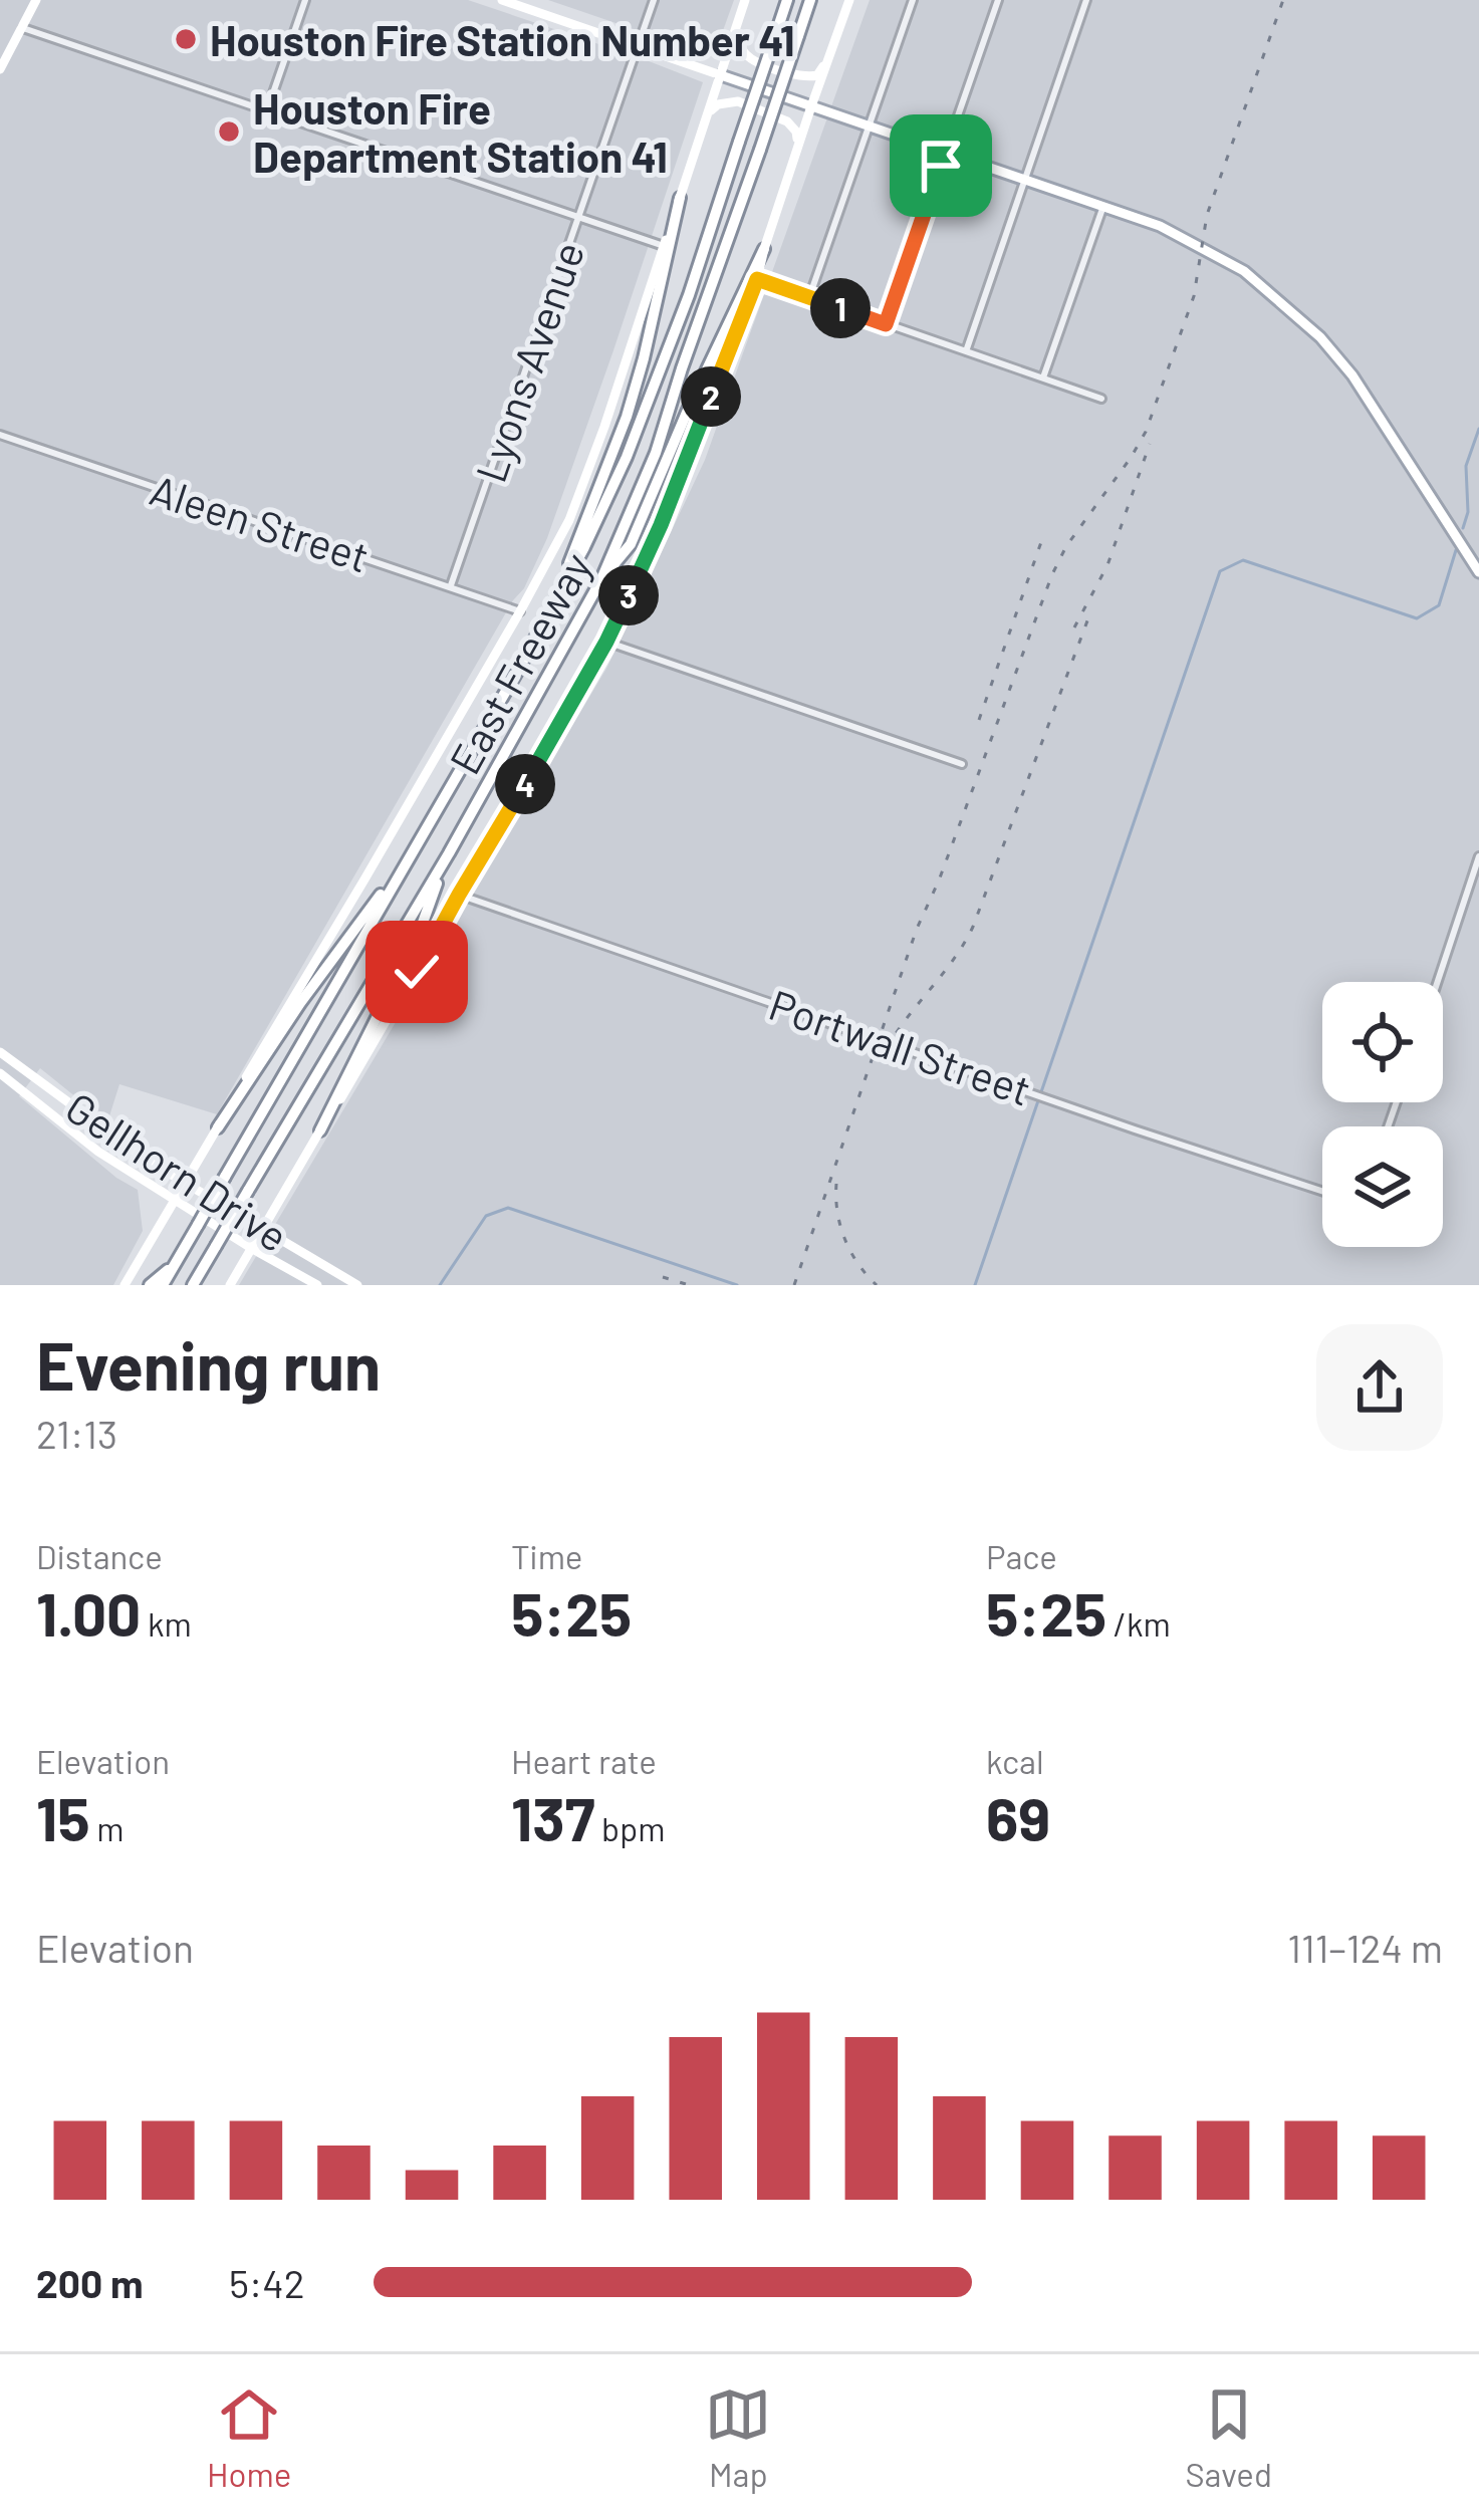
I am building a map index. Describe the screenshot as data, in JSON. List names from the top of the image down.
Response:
{
  "streets": {
    "highway": ["East Freeway"],
    "main road": ["Gellhorn Drive"],
    "street": ["Lyons Avenue", "Aleen Street", "Portwall Street"]
  },
  "crossings": [
    ["Lyons Avenue", "Aleen Street"]
  ],
  "places": ["Houston Fire Station Number 41", "Houston Fire Department Station 41"],
  "page": {
    "pins": [
      "1",
      "2",
      "3",
      "4"
    ],
    "heading": ["Evening run", "21:13"],
    "stats": [
      ["Distance", "1.00 km"],
      ["Time", "5:25"],
      ["Pace", "5:25 /km"],
      ["Elevation", "15 m"],
      ["Heart rate", "137 bpm"],
      ["kcal", "69"]
    ],
    "chart": ["Elevation", "111–124 m"],
    "list": [
      {
        "name": "200 m",
        "note": "5:42"
      }
    ],
    "tabs": ["Home", "Map", "Saved"]
  }
}
